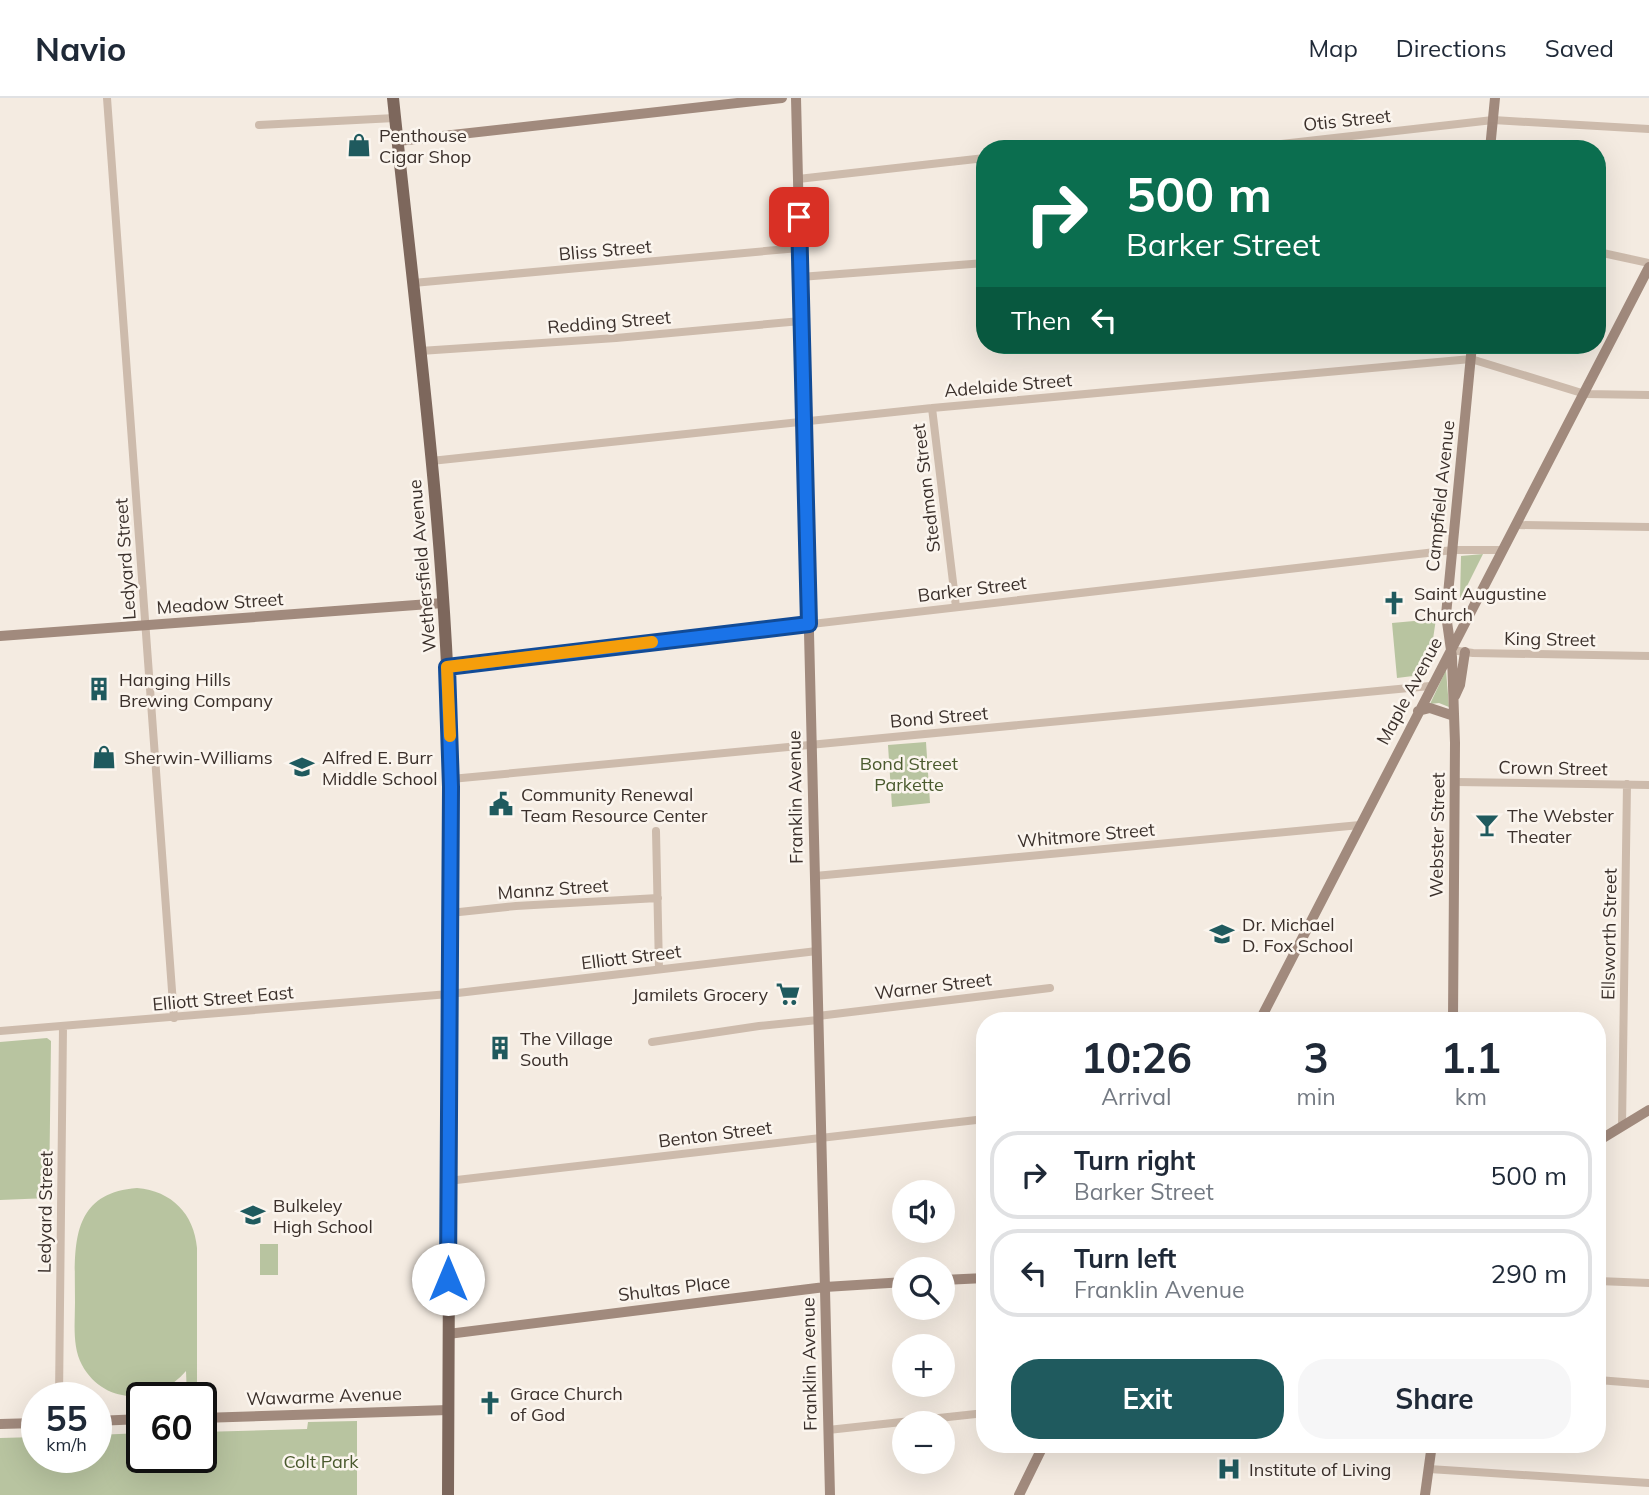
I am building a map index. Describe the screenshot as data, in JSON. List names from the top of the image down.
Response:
{
  "streets": {
    "main road": [
      "Campfield Avenue",
      "Wethersfield Avenue",
      "Meadow Street",
      "Maple Avenue",
      "Franklin Avenue",
      "Webster Street",
      "Shultas Place",
      "Wawarme Avenue"
    ],
    "street": [
      "Otis Street",
      "Bliss Street",
      "Redding Street",
      "Adelaide Street",
      "Stedman Street",
      "Ledyard Street",
      "Barker Street",
      "King Street",
      "Bond Street",
      "Crown Street",
      "Whitmore Street",
      "Mannz Street",
      "Ellsworth Street",
      "Elliott Street",
      "Warner Street",
      "Elliott Street East",
      "Benton Street"
    ]
  },
  "crossings": [
    ["Bliss Street", "Wethersfield Avenue"],
    ["Bliss Street", "Franklin Avenue"],
    ["Redding Street", "Wethersfield Avenue"],
    ["Redding Street", "Franklin Avenue"],
    ["Adelaide Street", "Stedman Street"],
    ["Adelaide Street", "Campfield Avenue"],
    ["Adelaide Street", "Wethersfield Avenue"],
    ["Adelaide Street", "Maple Avenue"],
    ["Adelaide Street", "Franklin Avenue"],
    ["Stedman Street", "Barker Street"],
    ["Campfield Avenue", "Barker Street"],
    ["Campfield Avenue", "King Street"],
    ["Campfield Avenue", "Maple Avenue"],
    ["Campfield Avenue", "Webster Street"],
    ["Ledyard Street", "Meadow Street"],
    ["Ledyard Street", "Elliott Street East"],
    ["Wethersfield Avenue", "Barker Street"],
    ["Wethersfield Avenue", "Meadow Street"],
    ["Wethersfield Avenue", "Bond Street"],
    ["Wethersfield Avenue", "Mannz Street"],
    ["Wethersfield Avenue", "Elliott Street"],
    ["Wethersfield Avenue", "Elliott Street East"],
    ["Wethersfield Avenue", "Benton Street"],
    ["Wethersfield Avenue", "Shultas Place"],
    ["Wethersfield Avenue", "Wawarme Avenue"],
    ["Barker Street", "Maple Avenue"],
    ["Barker Street", "Franklin Avenue"],
    ["King Street", "Maple Avenue"],
    ["King Street", "Webster Street"],
    ["Maple Avenue", "Bond Street"],
    ["Maple Avenue", "Whitmore Street"],
    ["Maple Avenue", "Webster Street"],
    ["Bond Street", "Franklin Avenue"],
    ["Crown Street", "Webster Street"],
    ["Crown Street", "Ellsworth Street"],
    ["Franklin Avenue", "Whitmore Street"],
    ["Franklin Avenue", "Elliott Street"],
    ["Franklin Avenue", "Warner Street"],
    ["Franklin Avenue", "Benton Street"],
    ["Franklin Avenue", "Shultas Place"],
    ["Elliott Street", "Elliott Street East"]
  ],
  "parks": ["Bond Street Parkette", "Colt Park"],
  "places": {
    "shop": ["Penthouse Cigar Shop", "Sherwin-Williams"],
    "church": ["Saint Augustine Church", "Grace Church of God"],
    "building": ["Hanging Hills Brewing Company", "The Village South"],
    "school or university": ["Alfred E. Burr Middle School", "Dr. Michael D. Fox School", "Bulkeley High School"],
    "public building": ["Community Renewal Team Resource Center"],
    "bar": ["The Webster Theater"],
    "supermarket": ["Jamilets Grocery"],
    "hospital": ["Institute of Living"]
  },
  "page": {
    "header": "Navio",
    "nav": ["Map", "Directions", "Saved"],
    "turn": ["500 m", "Barker Street"],
    "then": "Then",
    "eta": [
      "10:26",
      "Arrival",
      "3",
      "min",
      "1.1",
      "km"
    ],
    "list": [
      {
        "name": "Turn right",
        "note": "Barker Street",
        "value": "500 m"
      },
      {
        "name": "Turn left",
        "note": "Franklin Avenue",
        "value": "290 m"
      }
    ],
    "map_buttons": ["+", "−"],
    "buttons": ["Exit", "Share"],
    "speed": "55 km/h",
    "limit": "60"
  }
}
